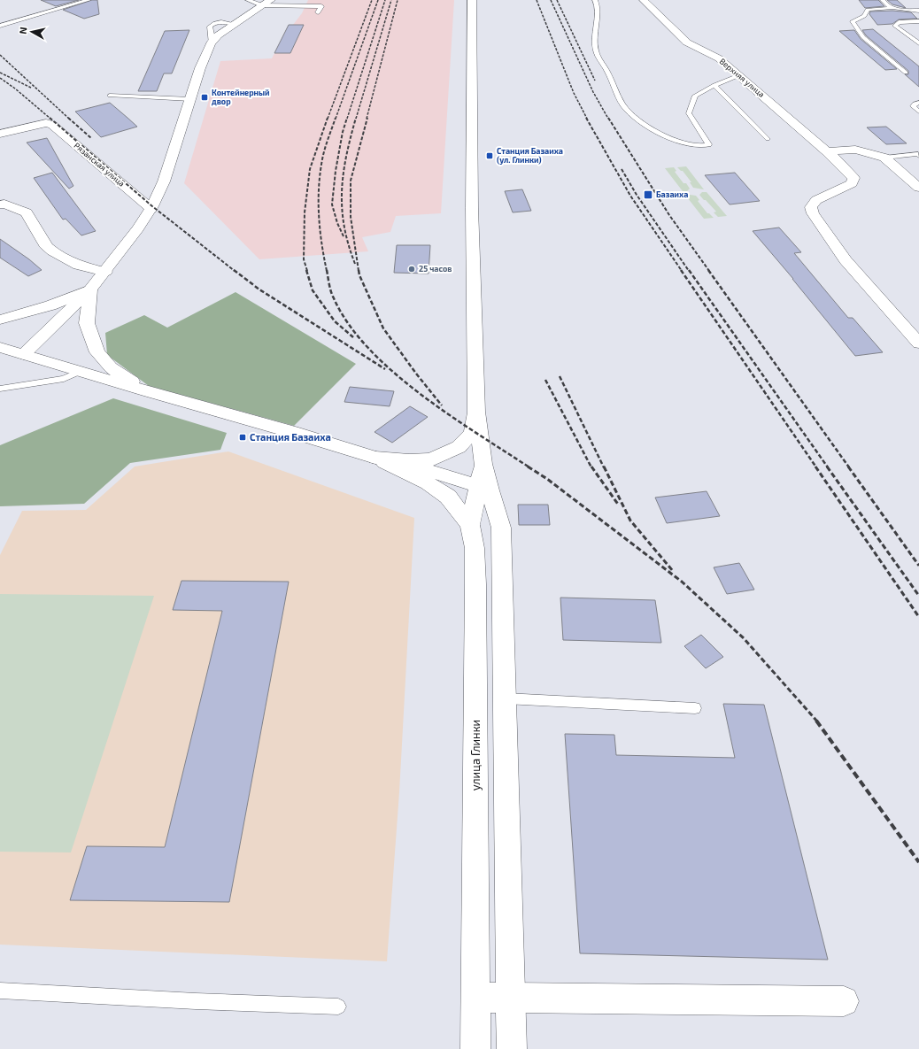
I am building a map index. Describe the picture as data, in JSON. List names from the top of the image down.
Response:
{
  "streets": {
    "main road": ["Верхняя улица", "Рязанская улица", "улица Глинки"]
  },
  "places": {
    "transit": [
      "Контейнерный двор",
      "Станция Базаиха (ул. Глинки)",
      "Базаиха",
      "Станция Базаиха"
    ],
    "other": ["25 часов"]
  },
  "north": "left"
}
